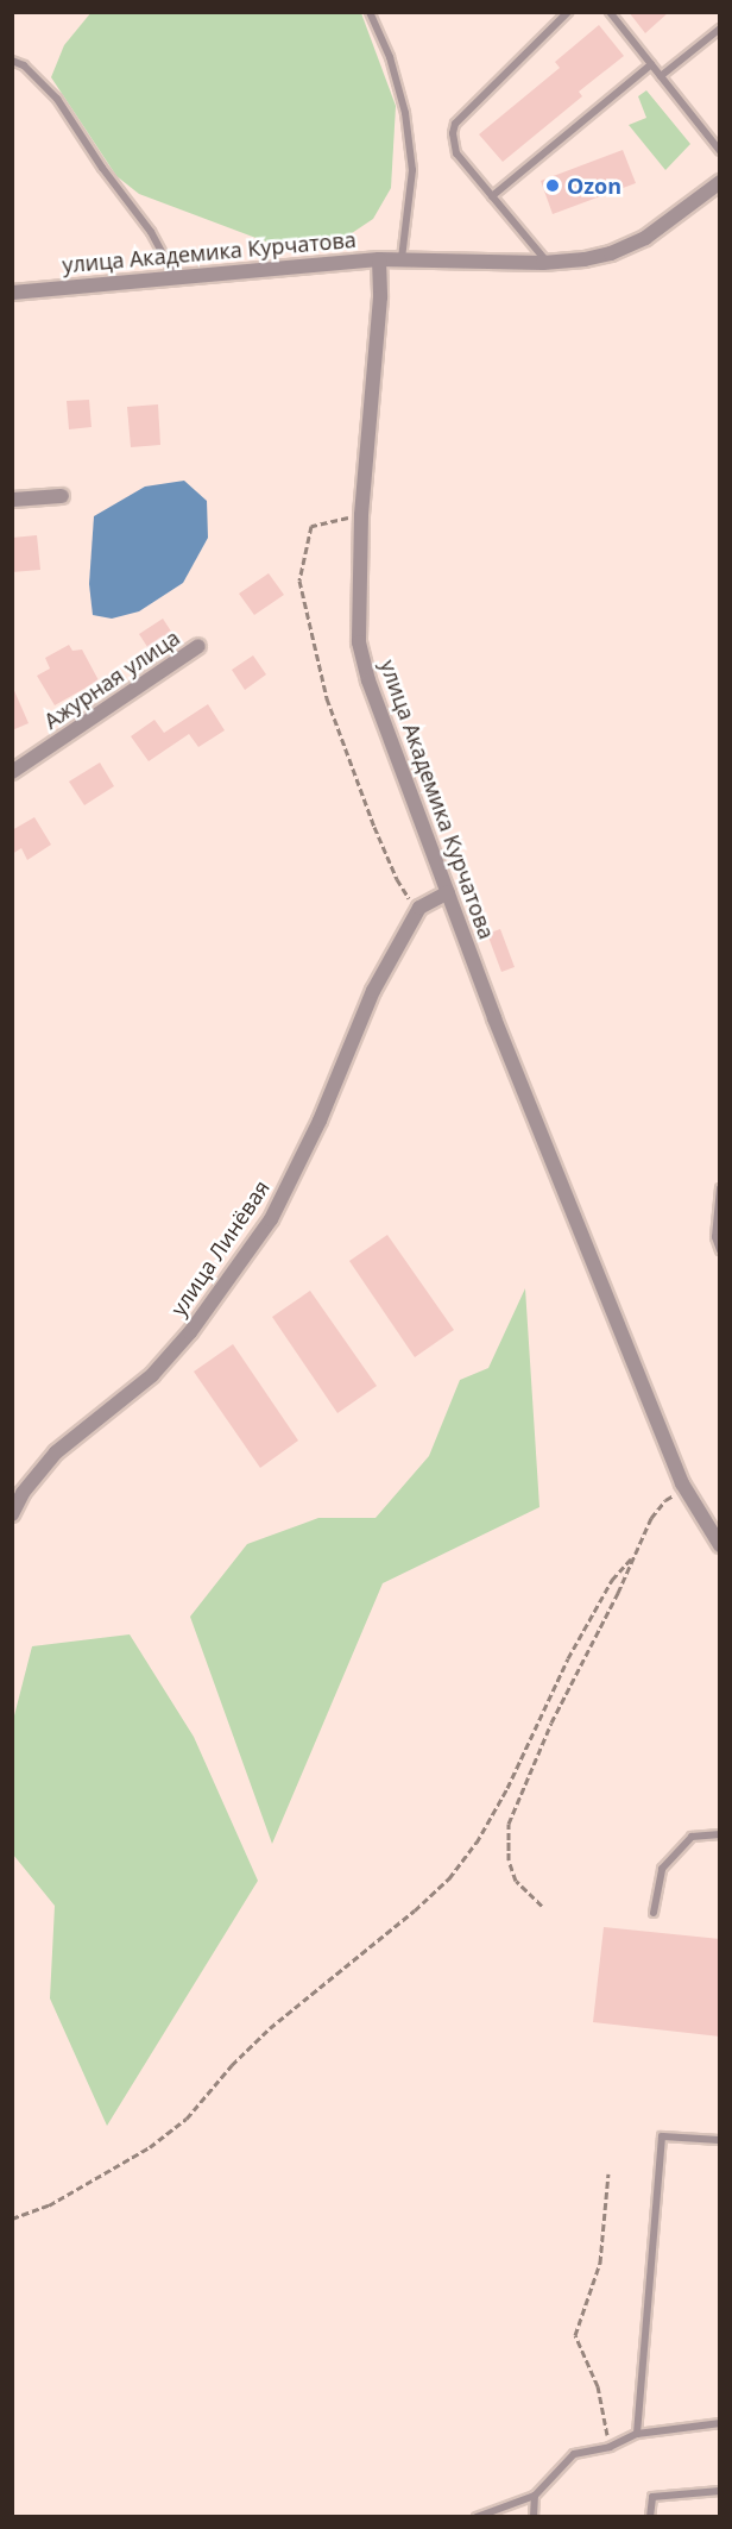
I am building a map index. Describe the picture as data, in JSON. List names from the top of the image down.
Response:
{
  "streets": {
    "street": ["улица Академика Курчатова", "Ажурная улица", "улица Линёвая"]
  },
  "places": ["Ozon"]
}
